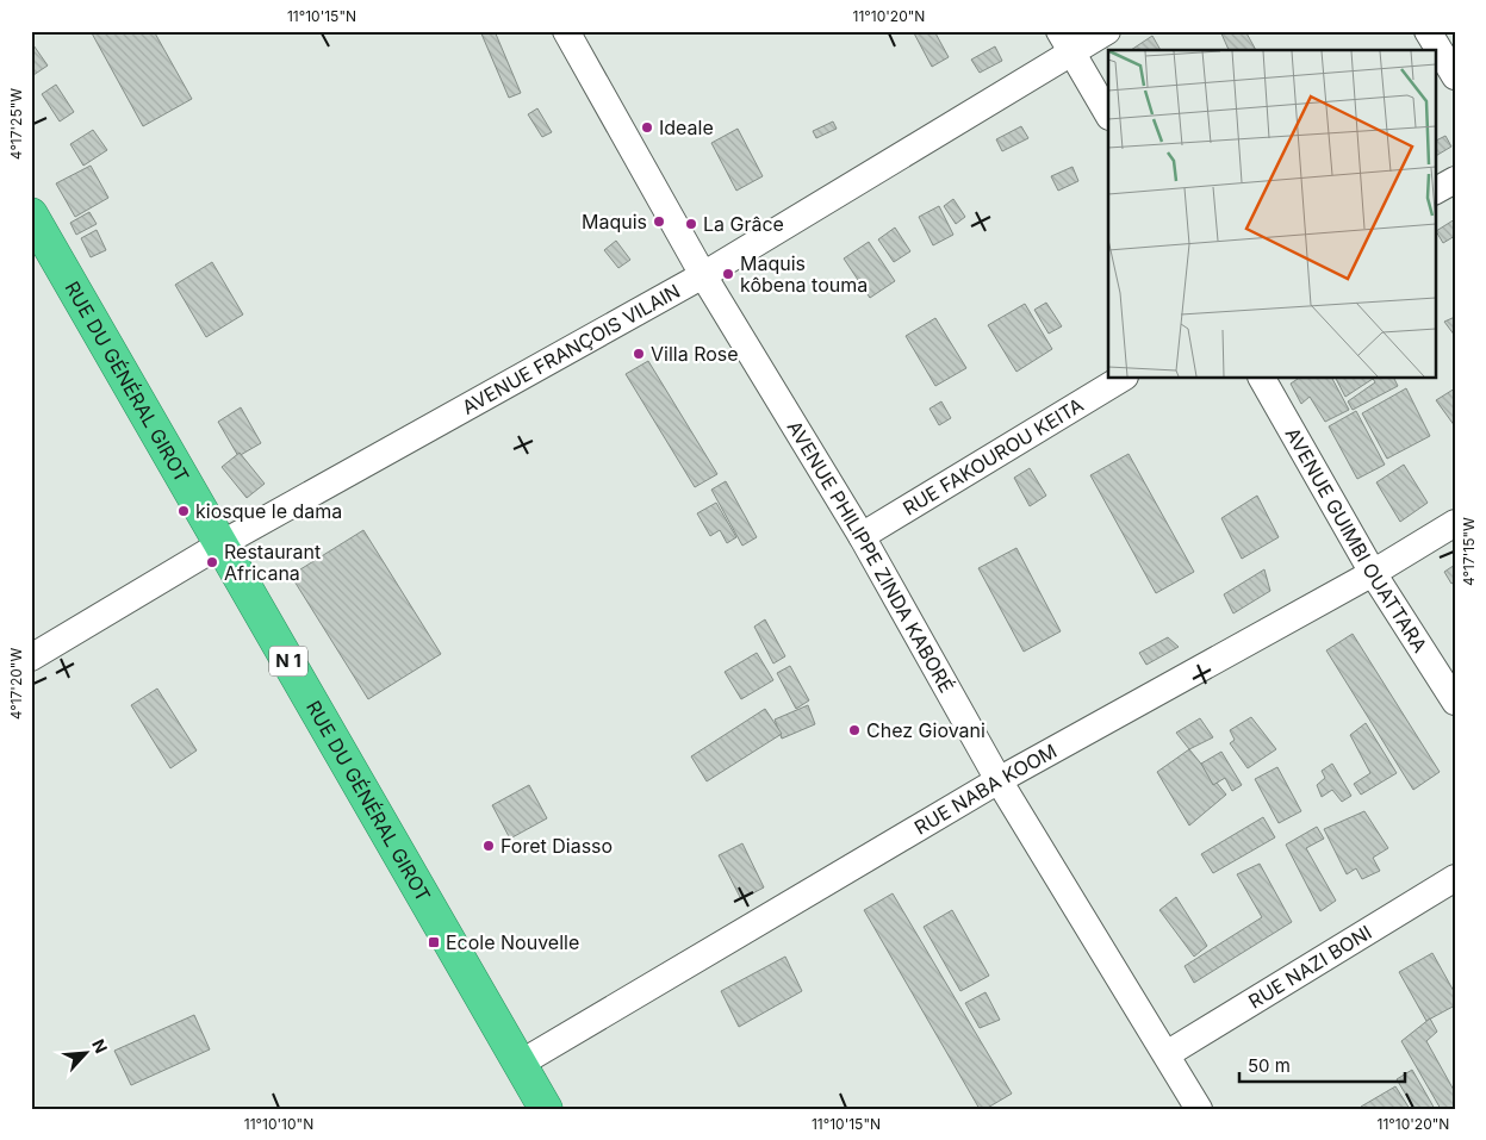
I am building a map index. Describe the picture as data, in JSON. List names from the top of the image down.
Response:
{
  "streets": {
    "highway": ["RUE DU GÉNÉRAL GIROT", "N 1"],
    "street": [
      "AVENUE FRANÇOIS VILAIN",
      "RUE FAKOUROU KEITA",
      "AVENUE GUIMBI OUATTARA",
      "AVENUE PHILIPPE ZINDA KABORÉ",
      "RUE NABA KOOM",
      "RUE NAZI BONI"
    ]
  },
  "crossings": [
    ["AVENUE FRANÇOIS VILAIN", "RUE DU GÉNÉRAL GIROT"],
    ["AVENUE FRANÇOIS VILAIN", "AVENUE PHILIPPE ZINDA KABORÉ"],
    ["RUE DU GÉNÉRAL GIROT", "RUE NABA KOOM"],
    ["RUE FAKOUROU KEITA", "AVENUE PHILIPPE ZINDA KABORÉ"],
    ["AVENUE GUIMBI OUATTARA", "RUE NABA KOOM"],
    ["AVENUE PHILIPPE ZINDA KABORÉ", "RUE NABA KOOM"],
    ["AVENUE PHILIPPE ZINDA KABORÉ", "RUE NAZI BONI"]
  ],
  "places": {
    "other": [
      "Ideale",
      "Maquis",
      "La Grâce",
      "Maquis kôbena touma",
      "Villa Rose",
      "kiosque le dama",
      "Restaurant Africana",
      "Chez Giovani",
      "Foret Diasso"
    ],
    "transit": ["Ecole Nouvelle"]
  },
  "scale_bar": "50 m",
  "north": "top right",
  "coordinates": [
    "11°10'15\"N",
    "11°10'20\"N",
    "4°17'25\"W",
    "4°17'15\"W",
    "4°17'20\"W",
    "11°10'10\"N"
  ]
}
